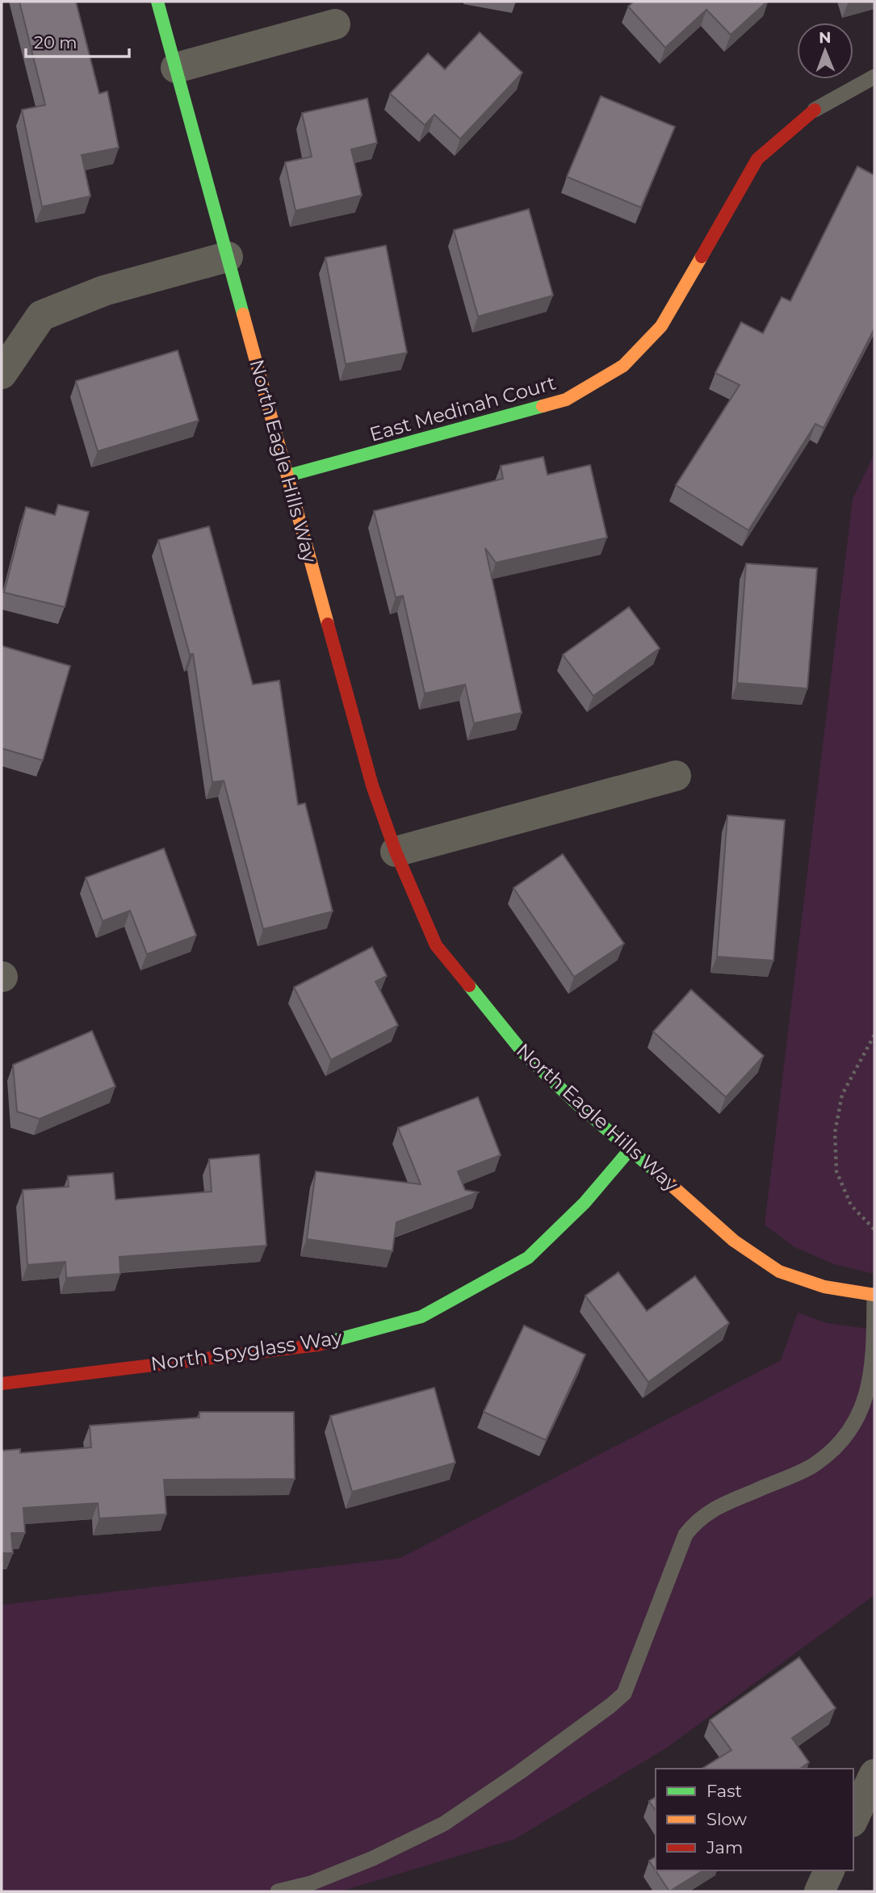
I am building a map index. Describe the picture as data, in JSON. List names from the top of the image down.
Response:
{
  "streets": {
    "street": ["East Medinah Court", "North Eagle Hills Way", "North Spyglass Way"]
  },
  "crossings": [
    ["East Medinah Court", "North Eagle Hills Way"],
    ["North Eagle Hills Way", "North Spyglass Way"]
  ],
  "legend": ["Fast", "Slow", "Jam"],
  "scale_bar": "20 m",
  "north": "top"
}
